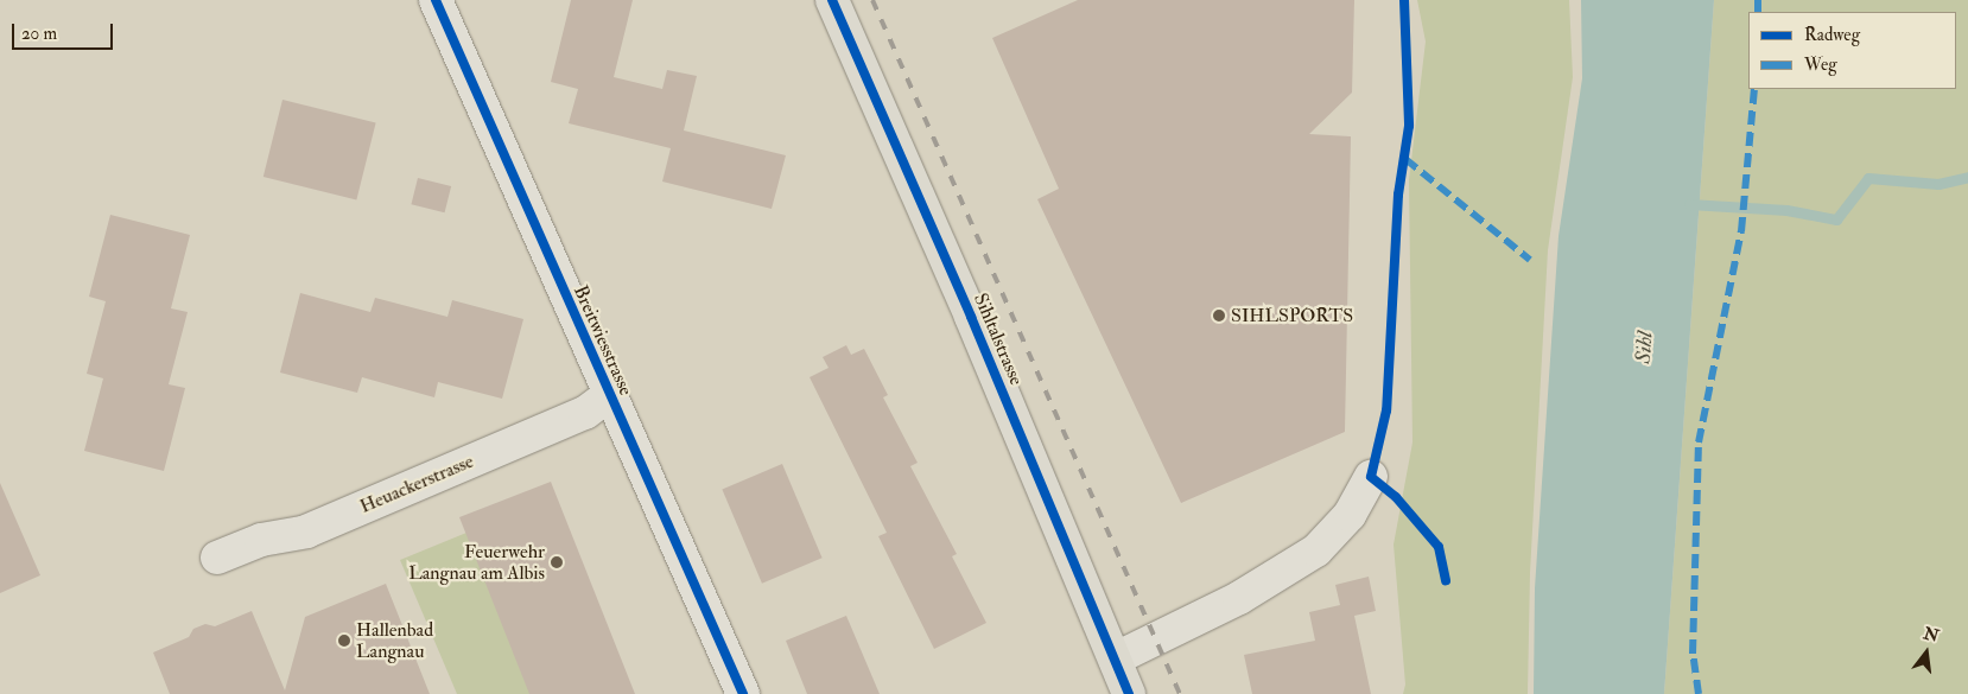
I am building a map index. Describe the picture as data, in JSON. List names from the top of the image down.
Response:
{
  "streets": {
    "main road": ["Sihltalstrasse"],
    "street": ["Breitwiesstrasse", "Heuackerstrasse"]
  },
  "crossings": [
    ["Breitwiesstrasse", "Heuackerstrasse"]
  ],
  "water": ["Sihl"],
  "places": ["SIHLSPORTS", "Feuerwehr Langnau am Albis", "Hallenbad Langnau"],
  "legend": ["Radweg", "Weg"],
  "scale_bar": "20 m",
  "north": "top"
}
